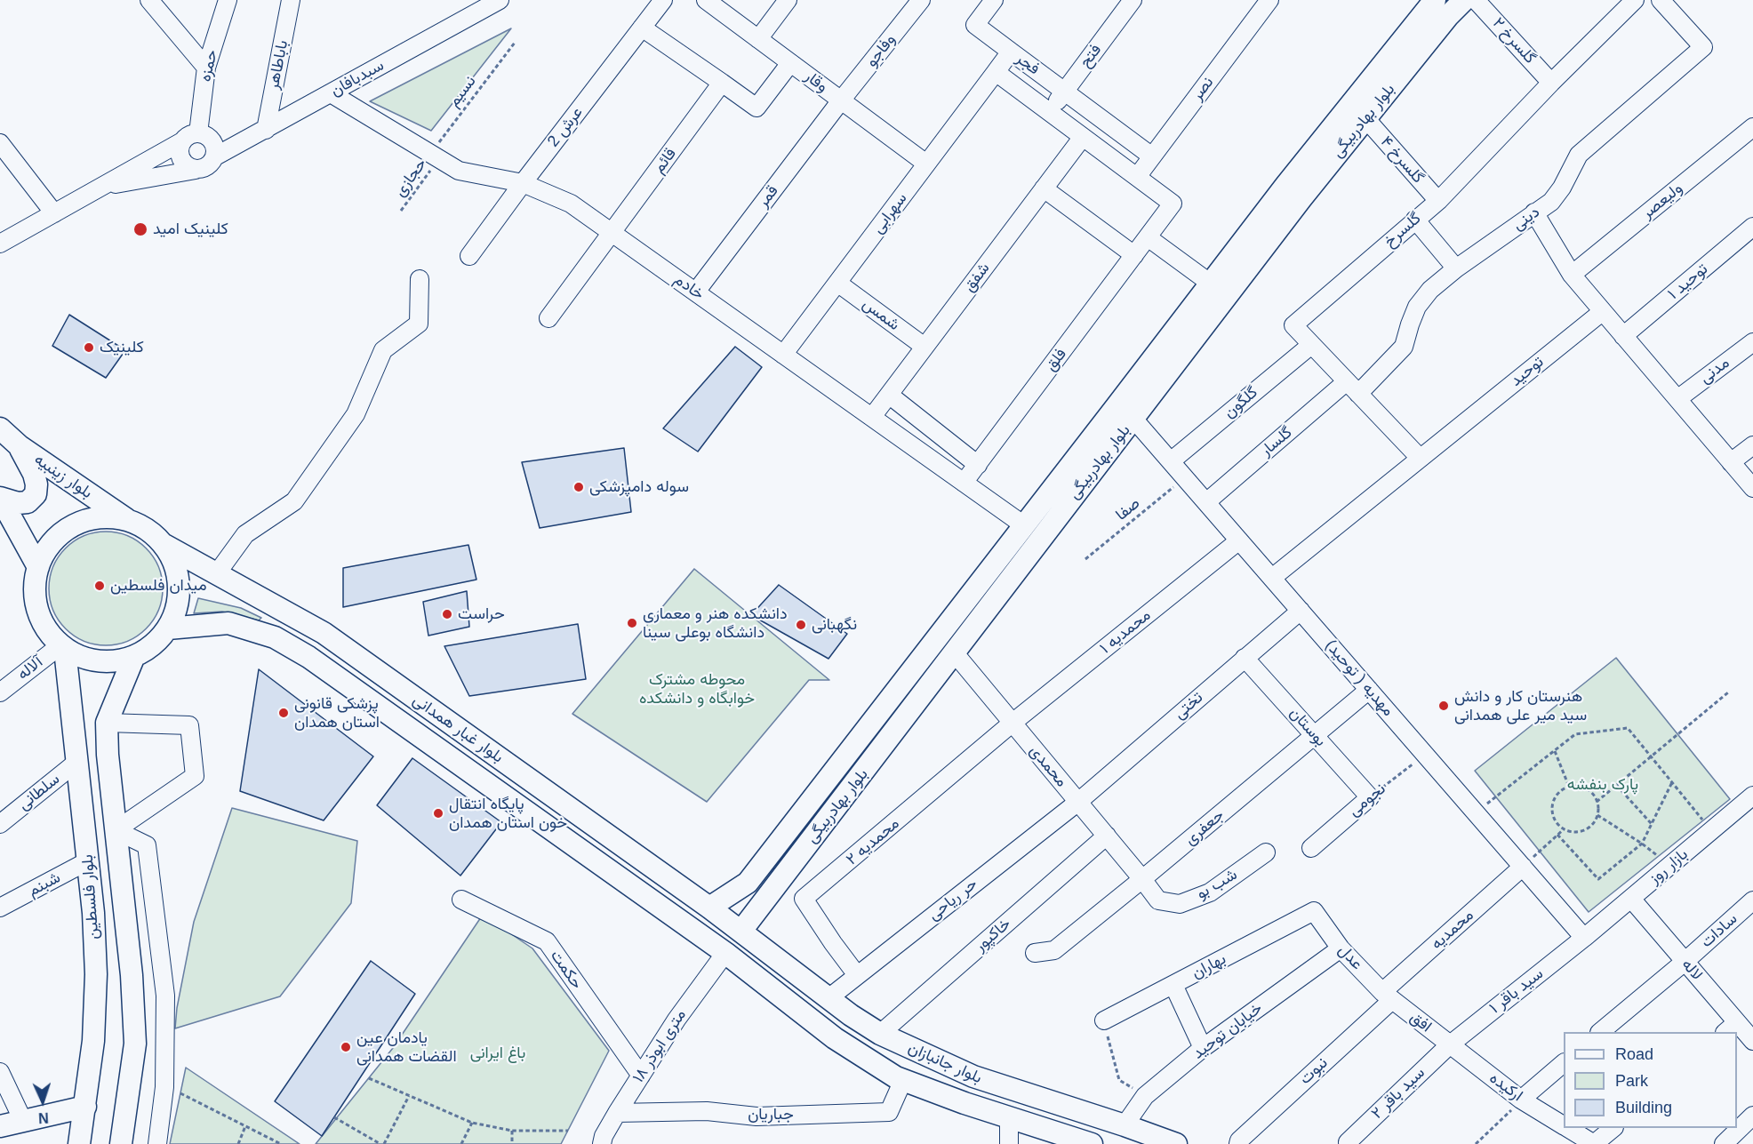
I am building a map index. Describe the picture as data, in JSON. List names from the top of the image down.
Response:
{
  "streets": {
    "main road": [
      "بلوار بهادربیگی",
      "بلوار زینبیه",
      "بلوار غبار همدانی",
      "بلوار فلسطین",
      "بلوار جانبازان"
    ],
    "street": [
      "گلسرخ ۲",
      "وفاجو",
      "فتح",
      "فجر",
      "باباطاهر",
      "حمزه",
      "سبدبافان",
      "وقار",
      "نصر",
      "عرش 2",
      "گلسرخ ۴",
      "قائم",
      "قمر",
      "ولیعصر",
      "سهرابی",
      "دینی",
      "گلسرخ",
      "شفق",
      "توحید ۱",
      "خادم",
      "شمس",
      "فلق",
      "مدنی",
      "توحید",
      "گلگون",
      "گلسار",
      "محمدیه ۱",
      "آلاله",
      "مهدیه ( توحید)",
      "تختی",
      "بوستان",
      "محمدی",
      "سلطانی",
      "نجومی",
      "جعفری",
      "محمدیه ۲",
      "بازار روز",
      "شبنم",
      "شب بو",
      "حر ریاحی",
      "محمدیه",
      "سادات",
      "خاکپور",
      "عدل",
      "بهاران",
      "حکمت",
      "لاله",
      "سید باقر ۱",
      "افق",
      "خیابان توحید",
      "۱۸ متری ابوذر",
      "نبوت",
      "ارکیده",
      "سید باقر ۲",
      "جباریان"
    ],
    "path": ["نسیم", "حجازی", "صفا"]
  },
  "crossings": [
    ["گلسرخ ۲", "گلسرخ"],
    ["وفاجو", "وقار"],
    ["وفاجو", "قمر"],
    ["فتح", "فجر"],
    ["فجر", "نصر"],
    ["فجر", "سهرابی"],
    ["فجر", "شفق"],
    ["فجر", "فلق"],
    ["باباطاهر", "سبدبافان"],
    ["حمزه", "سبدبافان"],
    ["سبدبافان", "خادم"],
    ["وقار", "قمر"],
    ["وقار", "سهرابی"],
    ["نصر", "فلق"],
    ["نسیم", "حجازی"],
    ["نسیم", "خادم"],
    ["بلوار بهادربیگی", "گلسرخ ۴"],
    ["بلوار بهادربیگی", "خادم"],
    ["بلوار بهادربیگی", "مهدیه ( توحید)"],
    ["بلوار بهادربیگی", "بلوار غبار همدانی"],
    ["بلوار بهادربیگی", "محمدی"],
    ["بلوار بهادربیگی", "بلوار جانبازان"],
    ["عرش 2", "خادم"],
    ["گلسرخ ۴", "گلسرخ"],
    ["قائم", "خادم"],
    ["حجازی", "خادم"],
    ["قمر", "خادم"],
    ["سهرابی", "خادم"],
    ["سهرابی", "شمس"],
    ["دینی", "گلسرخ"],
    ["دینی", "گلسار"],
    ["گلسرخ", "توحید"],
    ["گلسرخ", "گلگون"],
    ["گلسرخ", "گلسار"],
    ["شفق", "خادم"],
    ["شفق", "شمس"],
    ["خادم", "فلق"],
    ["توحید", "مهدیه ( توحید)"],
    ["گلگون", "مهدیه ( توحید)"],
    ["گلسار", "مهدیه ( توحید)"],
    ["بلوار زینبیه", "آلاله"],
    ["بلوار زینبیه", "بلوار غبار همدانی"],
    ["بلوار زینبیه", "بلوار فلسطین"],
    ["صفا", "مهدیه ( توحید)"],
    ["محمدیه ۱", "مهدیه ( توحید)"],
    ["محمدیه ۱", "محمدی"],
    ["محمدیه ۱", "محمدیه ۲"],
    ["آلاله", "بلوار غبار همدانی"],
    ["آلاله", "بلوار فلسطین"],
    ["مهدیه ( توحید)", "تختی"],
    ["مهدیه ( توحید)", "نجومی"],
    ["مهدیه ( توحید)", "جعفری"],
    ["مهدیه ( توحید)", "بازار روز"],
    ["مهدیه ( توحید)", "محمدیه"],
    ["مهدیه ( توحید)", "سید باقر ۱"],
    ["تختی", "بوستان"],
    ["تختی", "محمدی"],
    ["تختی", "حر ریاحی"],
    ["بوستان", "نجومی"],
    ["بوستان", "جعفری"],
    ["بلوار غبار همدانی", "بلوار فلسطین"],
    ["بلوار غبار همدانی", "بلوار جانبازان"],
    ["محمدی", "جعفری"],
    ["محمدی", "محمدیه ۲"],
    ["محمدی", "شب بو"],
    ["محمدی", "حر ریاحی"],
    ["محمدی", "خاکپور"],
    ["سلطانی", "بلوار فلسطین"],
    ["جعفری", "شب بو"],
    ["محمدیه ۲", "حر ریاحی"],
    ["بازار روز", "لاله"],
    ["بازار روز", "سید باقر ۱"],
    ["شبنم", "بلوار فلسطین"],
    ["حر ریاحی", "بلوار جانبازان"],
    ["محمدیه", "عدل"],
    ["محمدیه", "افق"],
    ["محمدیه", "نبوت"],
    ["سادات", "لاله"],
    ["خاکپور", "بلوار جانبازان"],
    ["عدل", "بهاران"],
    ["عدل", "افق"],
    ["عدل", "خیابان توحید"],
    ["عدل", "نبوت"],
    ["حکمت", "۱۸ متری ابوذر"],
    ["سید باقر ۱", "افق"],
    ["سید باقر ۱", "ارکیده"],
    ["سید باقر ۱", "سید باقر ۲"],
    ["افق", "نبوت"],
    ["افق", "ارکیده"],
    ["افق", "سید باقر ۲"],
    ["خیابان توحید", "بلوار جانبازان"],
    ["۱۸ متری ابوذر", "بلوار جانبازان"],
    ["۱۸ متری ابوذر", "جباریان"],
    ["بلوار جانبازان", "جباریان"],
    ["ارکیده", "سید باقر ۲"]
  ],
  "parks": ["محوطه مشترک خوابگاه و دانشکده", "پارک بنفشه", "باغ ایرانی"],
  "places": [
    "کلینیک امید",
    "کلینیک",
    "سوله دامپزشکی",
    "میدان فلسطین",
    "حراست",
    "دانشکده هنر و معماری دانشگاه بوعلی سینا",
    "نگهبانی",
    "هنرستان کار و دانش سید میر علی همدانی",
    "پزشکی قانونی استان همدان",
    "پایگاه انتقال خون استان همدان",
    "یادمان عین القضات همدانی"
  ],
  "legend": ["Road", "Park", "Building"],
  "north": "bottom"
}
